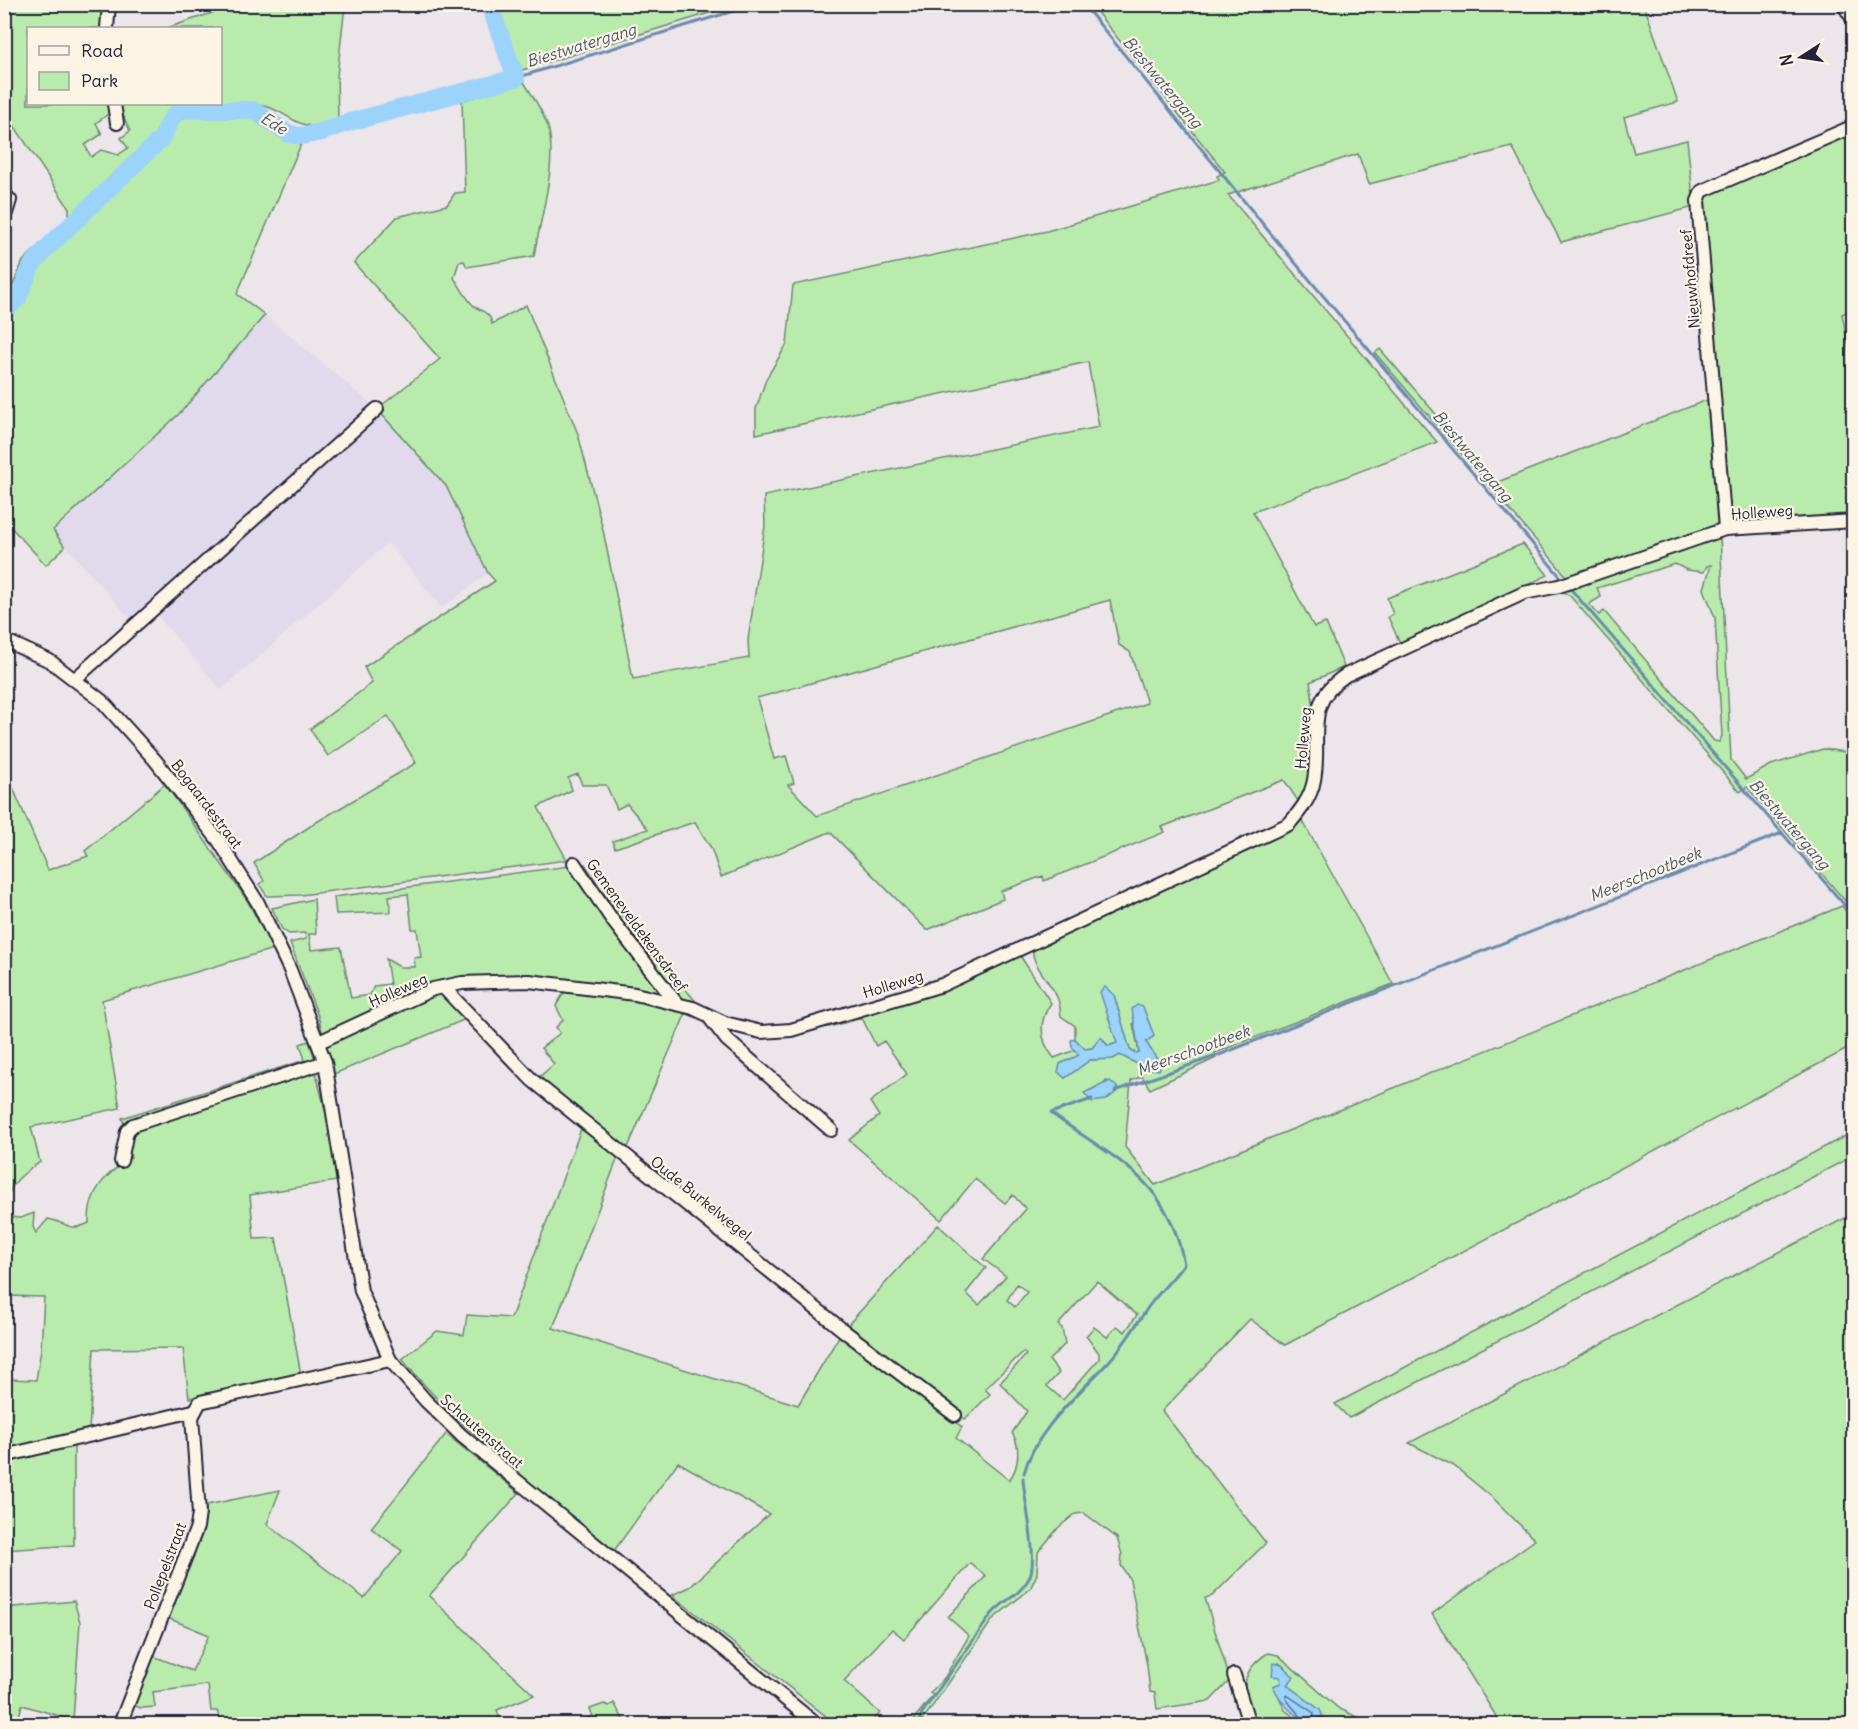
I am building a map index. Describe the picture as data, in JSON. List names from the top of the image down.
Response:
{
  "streets": {
    "street": [
      "Nieuwhofdreef",
      "Holleweg",
      "Bogaardestraat",
      "Gemeneveldekensdreef",
      "Oude Burkelwegel",
      "Schautenstraat",
      "Pollepelstraat"
    ]
  },
  "crossings": [
    ["Nieuwhofdreef", "Holleweg"],
    ["Holleweg", "Bogaardestraat"],
    ["Holleweg", "Gemeneveldekensdreef"],
    ["Holleweg", "Oude Burkelwegel"],
    ["Holleweg", "Schautenstraat"],
    ["Bogaardestraat", "Schautenstraat"]
  ],
  "water": ["Biestwatergang", "Ede", "Meerschootbeek"],
  "legend": ["Road", "Park"],
  "north": "left"
}
